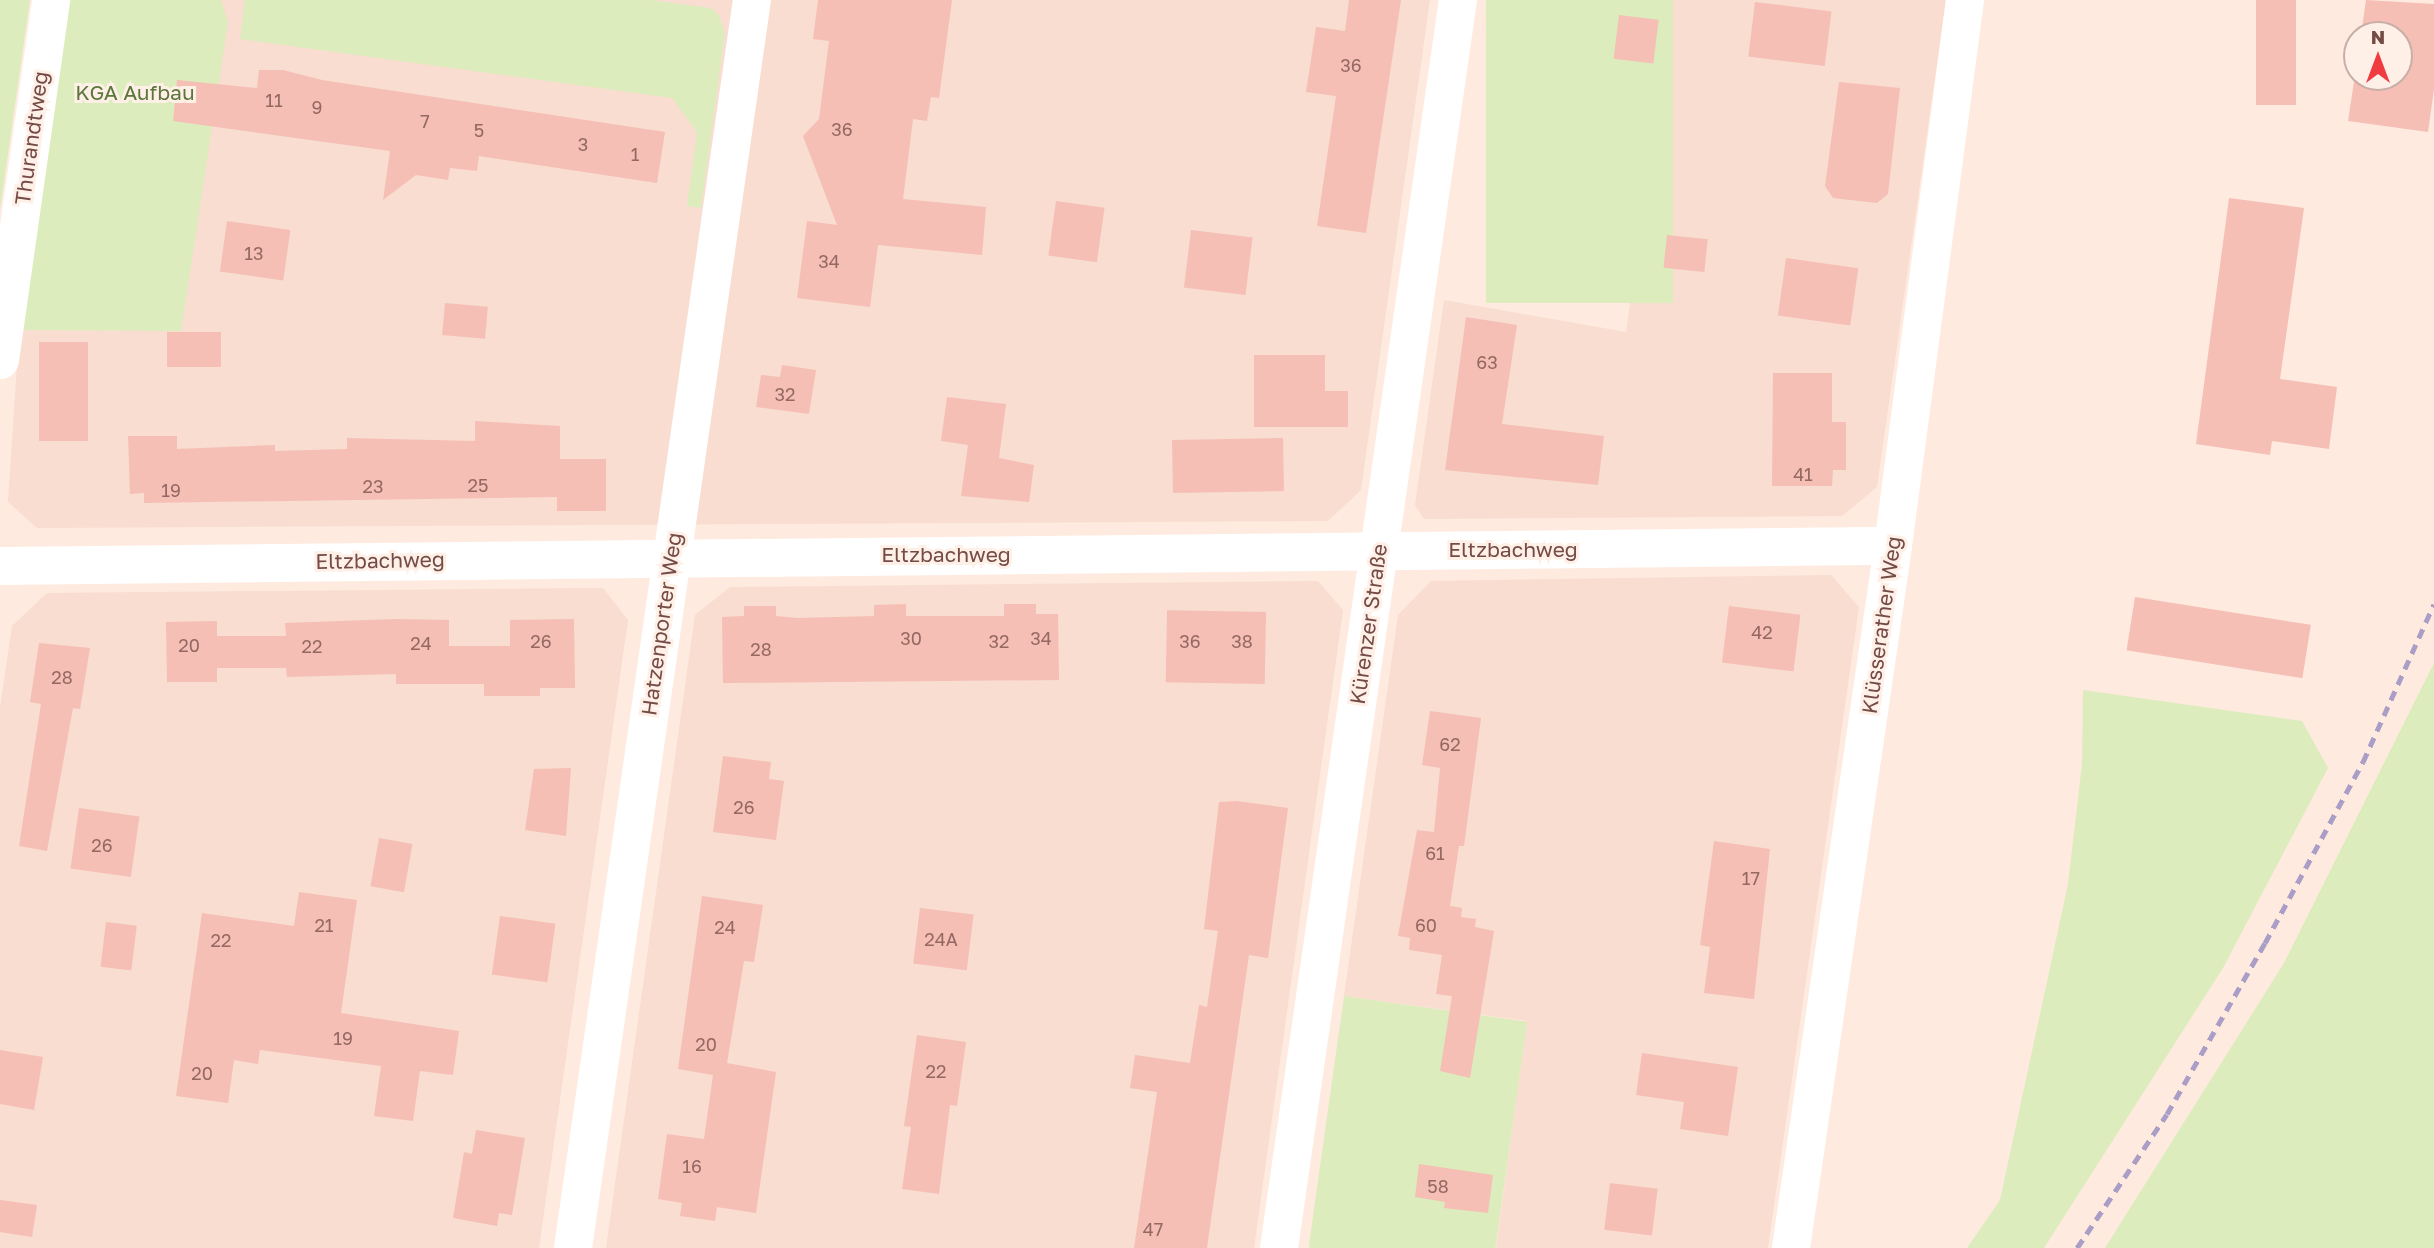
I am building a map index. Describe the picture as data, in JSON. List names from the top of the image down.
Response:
{
  "streets": {
    "street": [
      "Thurandtweg",
      "Eltzbachweg",
      "Hatzenporter Weg",
      "Kürenzer Straße",
      "Klüsserather Weg"
    ]
  },
  "crossings": [
    ["Eltzbachweg", "Hatzenporter Weg"],
    ["Eltzbachweg", "Kürenzer Straße"],
    ["Eltzbachweg", "Klüsserather Weg"]
  ],
  "parks": ["KGA Aufbau"],
  "house_numbers": [
    "36",
    "11",
    "9",
    "7",
    "36",
    "5",
    "3",
    "1",
    "13",
    "34",
    "63",
    "32",
    "41",
    "25",
    "23",
    "19",
    "42",
    "30",
    "34",
    "26",
    "32",
    "36",
    "38",
    "24",
    "20",
    "22",
    "28",
    "28",
    "62",
    "26",
    "26",
    "61",
    "17",
    "21",
    "60",
    "24",
    "24A",
    "22",
    "19",
    "20",
    "22",
    "20",
    "16",
    "58",
    "47"
  ],
  "north": "top"
}
